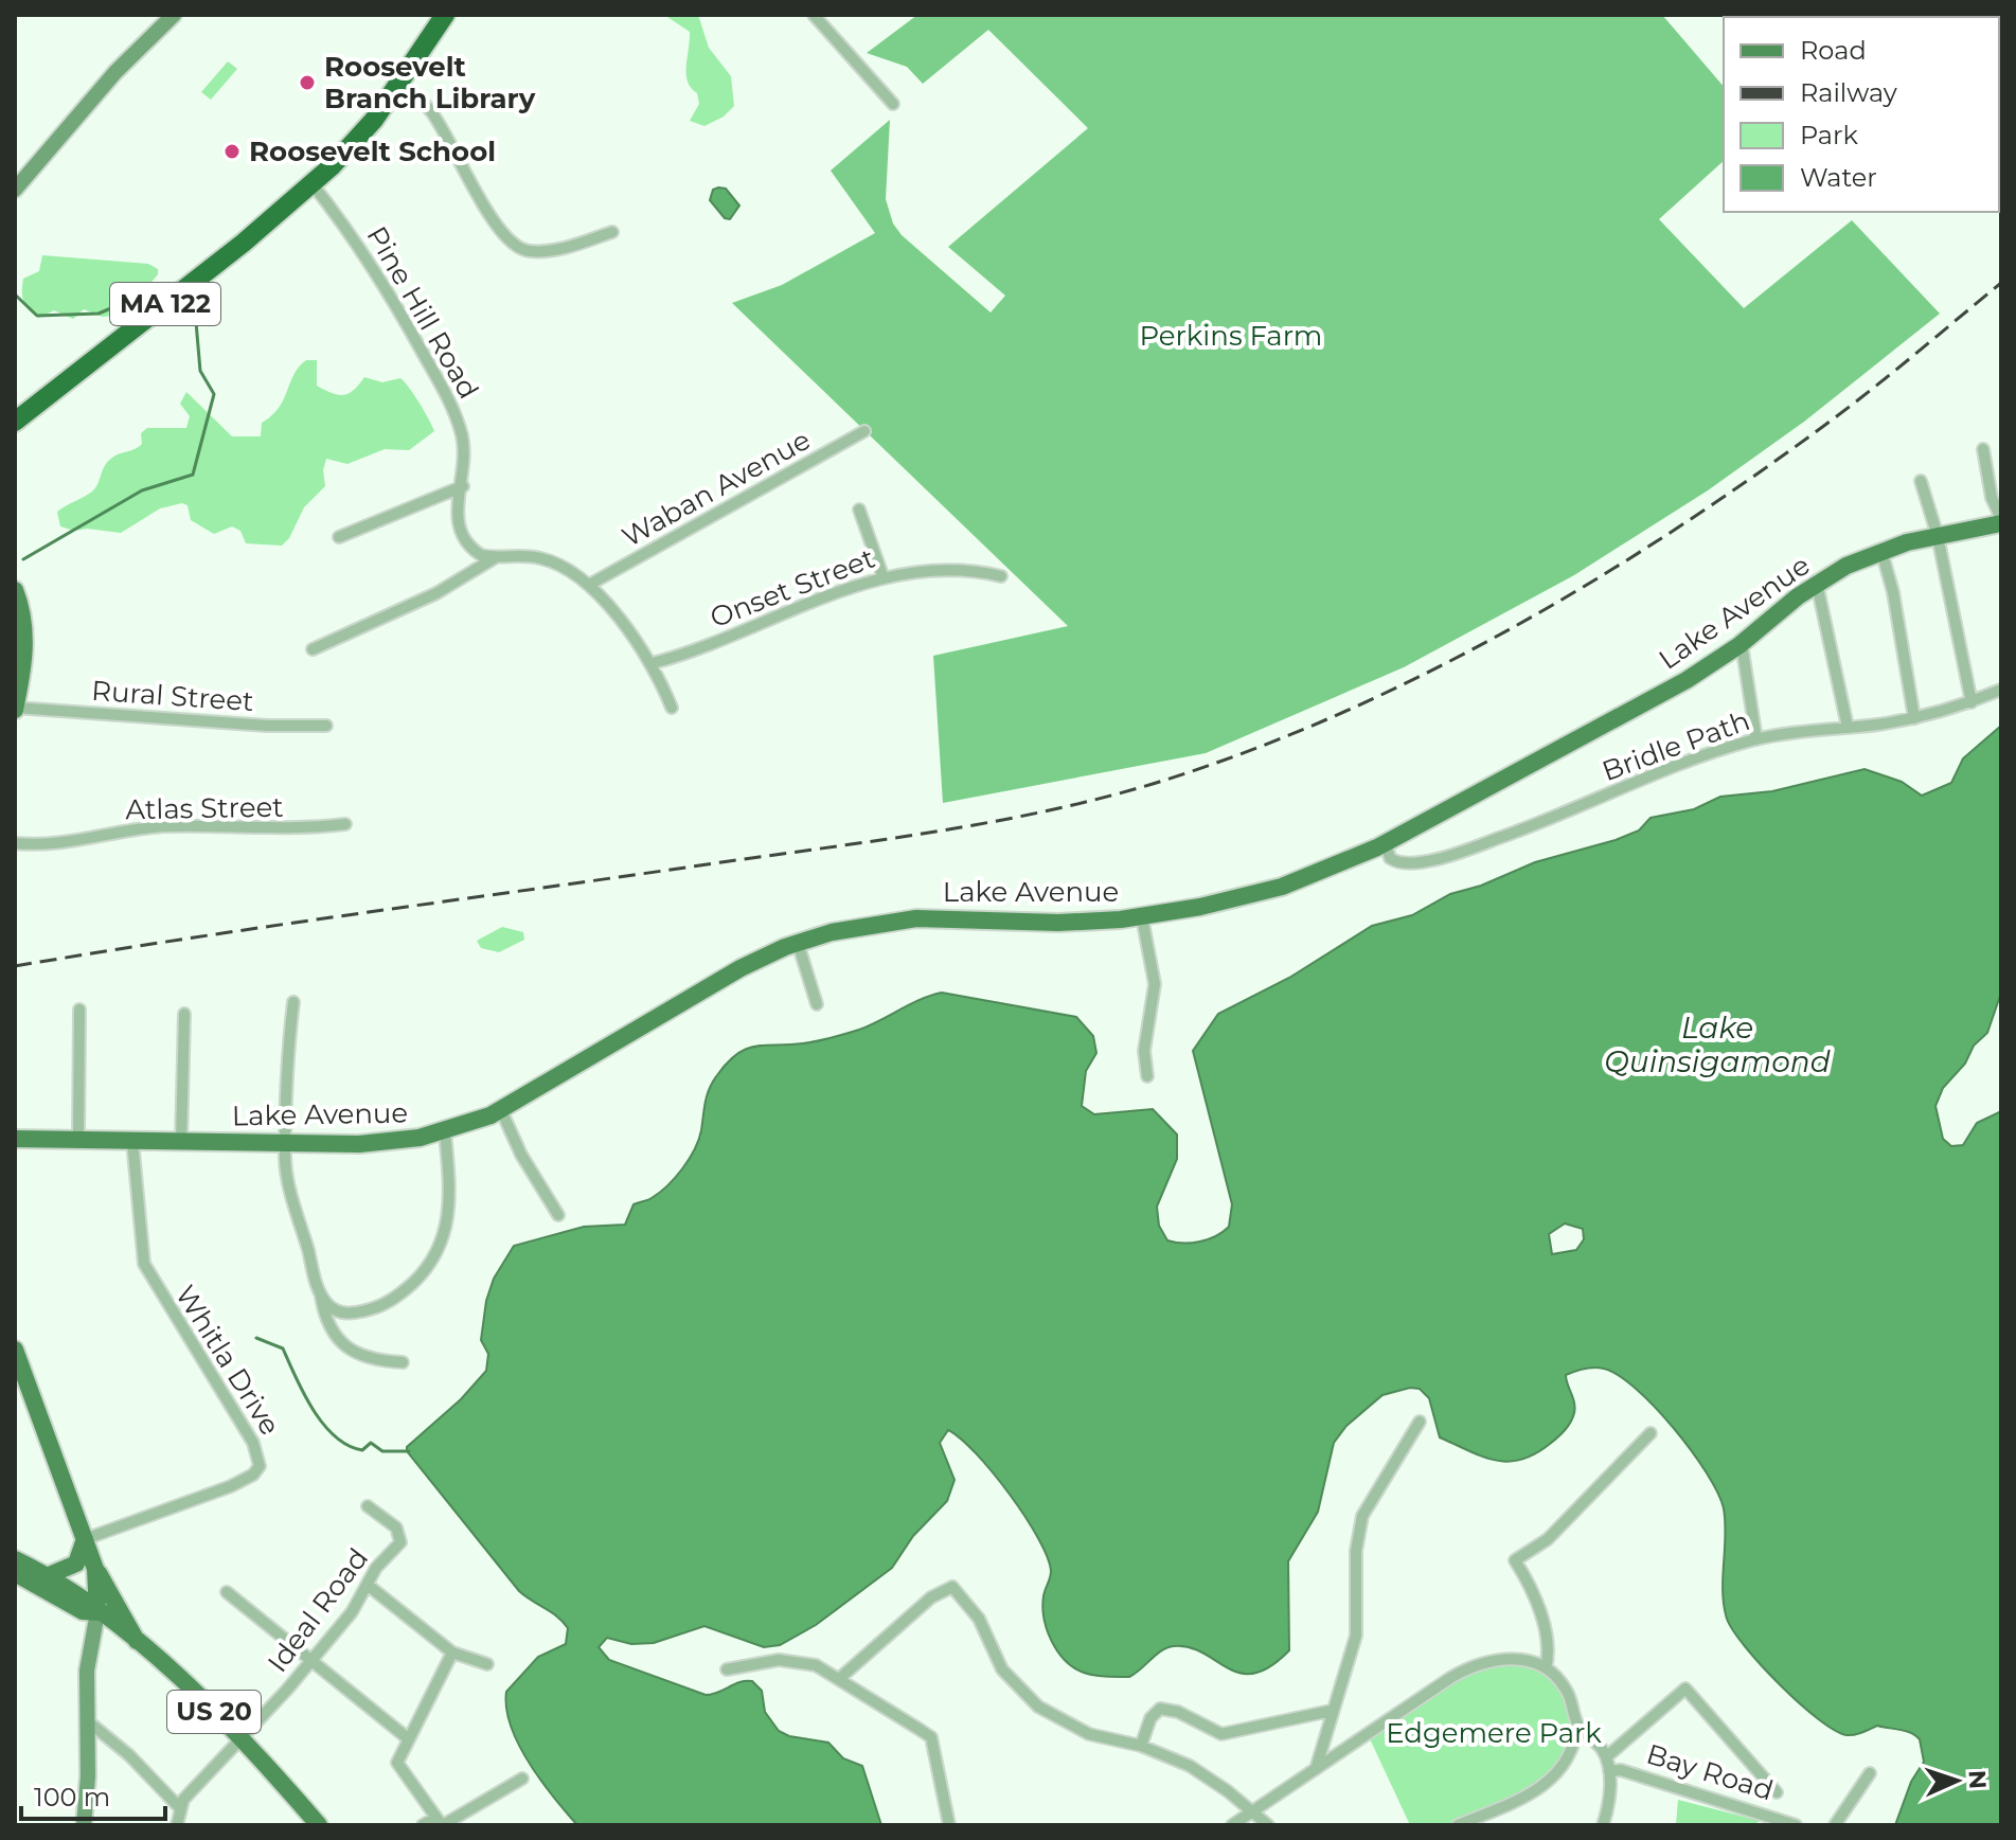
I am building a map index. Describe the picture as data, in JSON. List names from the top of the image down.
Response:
{
  "streets": {
    "highway": ["MA 122"],
    "main road": ["Lake Avenue", "US 20"],
    "street": [
      "Pine Hill Road",
      "Waban Avenue",
      "Onset Street",
      "Rural Street",
      "Bridle Path",
      "Atlas Street",
      "Whitla Drive",
      "Ideal Road",
      "Bay Road"
    ]
  },
  "crossings": [
    ["MA 122", "Pine Hill Road"],
    ["Lake Avenue", "Bridle Path"],
    ["Lake Avenue", "Whitla Drive"],
    ["Ideal Road", "US 20"]
  ],
  "water": ["Lake Quinsigamond"],
  "parks": ["Perkins Farm", "Edgemere Park"],
  "places": ["Roosevelt Branch Library", "Roosevelt School"],
  "legend": [
    "Road",
    "Railway",
    "Park",
    "Water"
  ],
  "scale_bar": "100 m",
  "north": "right"
}
